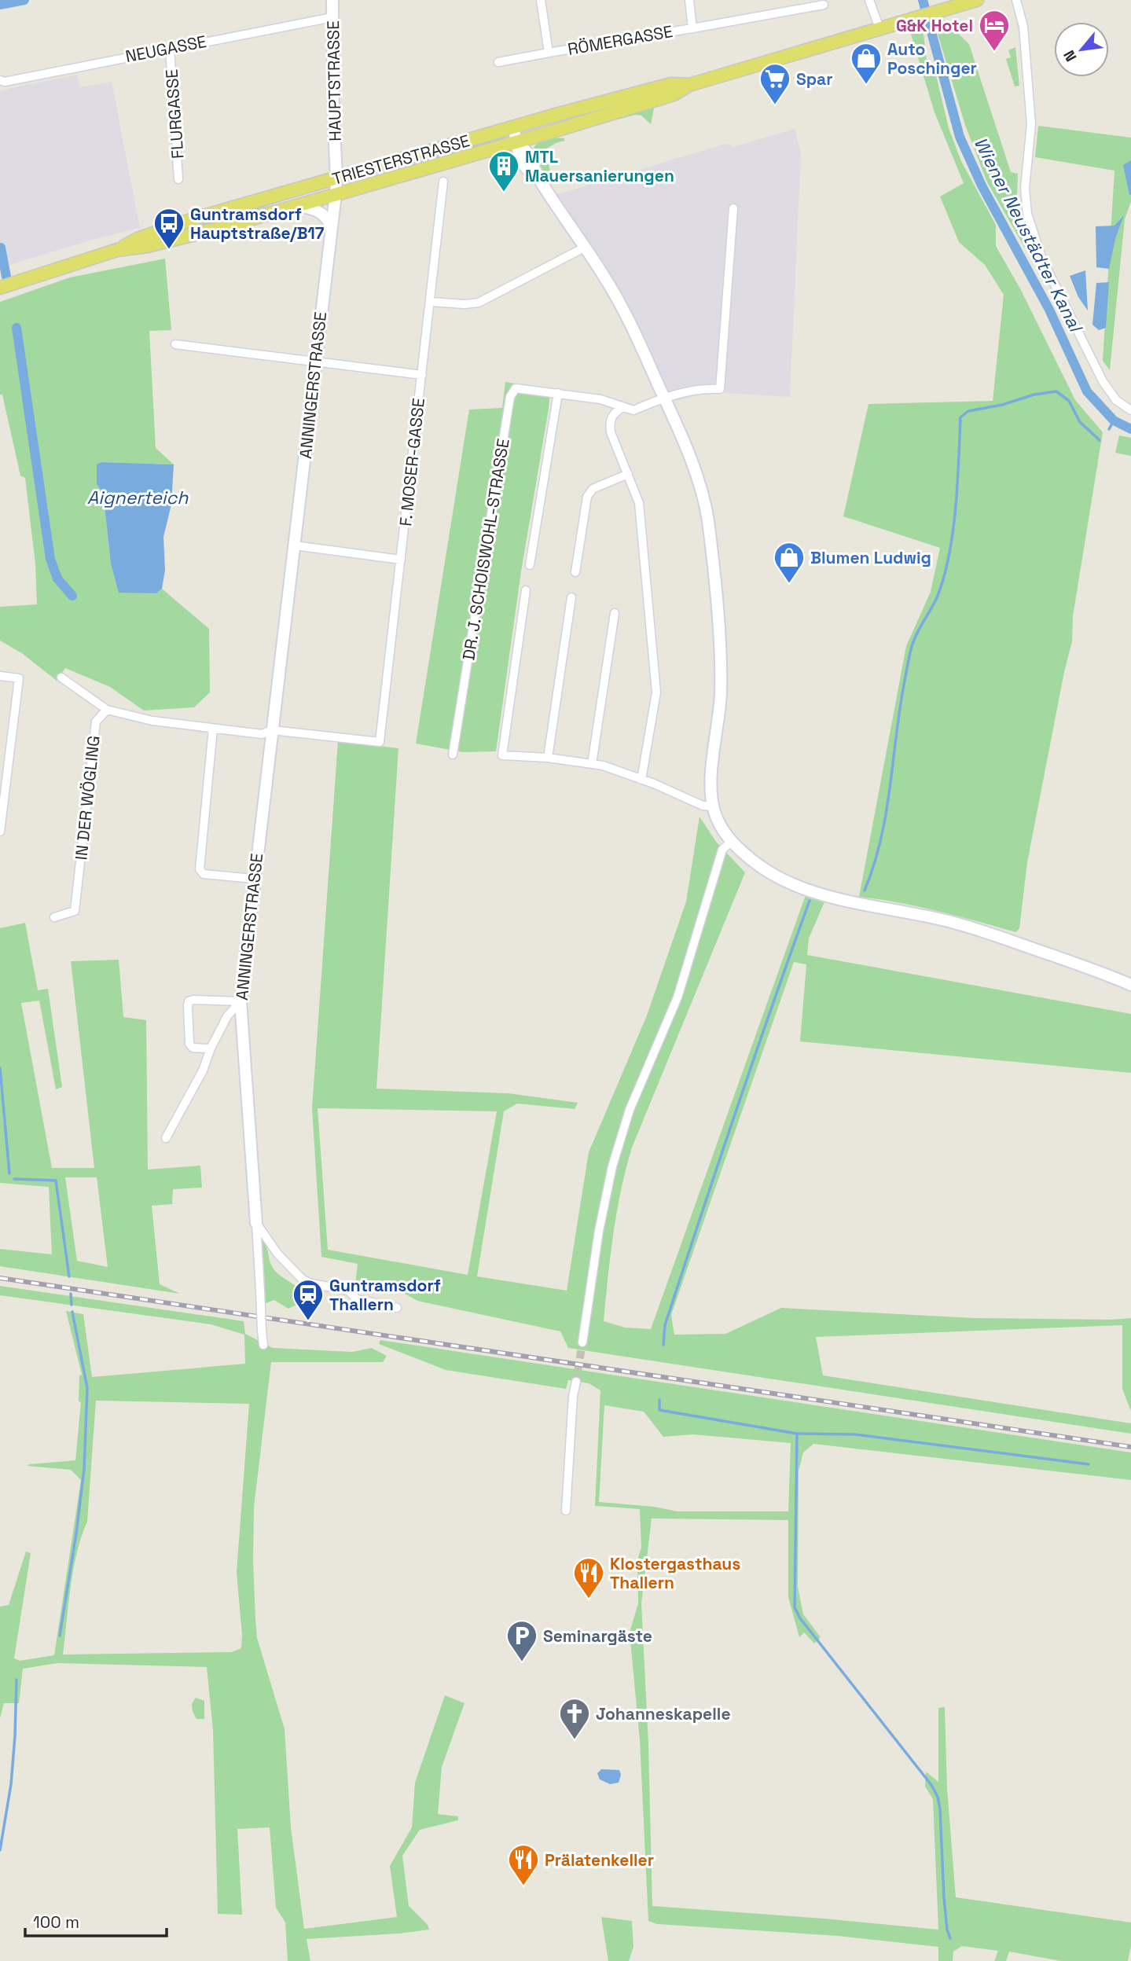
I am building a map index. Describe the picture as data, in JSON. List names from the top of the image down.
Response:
{
  "streets": {
    "main road": ["TRIESTERSTRASSE"],
    "street": [
      "RÖMERGASSE",
      "NEUGASSE",
      "HAUPTSTRASSE",
      "FLURGASSE",
      "ANNINGERSTRASSE",
      "F. MOSER-GASSE",
      "DR. J. SCHOISWOHL-STRASSE",
      "IN DER WÖGLING"
    ]
  },
  "crossings": [
    ["NEUGASSE", "HAUPTSTRASSE"],
    ["NEUGASSE", "FLURGASSE"],
    ["HAUPTSTRASSE", "TRIESTERSTRASSE"],
    ["HAUPTSTRASSE", "ANNINGERSTRASSE"],
    ["TRIESTERSTRASSE", "ANNINGERSTRASSE"],
    ["ANNINGERSTRASSE", "F. MOSER-GASSE"]
  ],
  "water": ["Wiener Neustädter Kanal", "Aignerteich"],
  "places": {
    "hotel": ["G&K Hotel"],
    "shop": ["Auto Poschinger", "Blumen Ludwig"],
    "supermarket": ["Spar"],
    "building": ["MTL Mauersanierungen"],
    "bus stop": ["Guntramsdorf Hauptstraße/B17"],
    "station": ["Guntramsdorf Thallern"],
    "restaurant": ["Klostergasthaus Thallern", "Prälatenkeller"],
    "parking": ["Seminargäste"],
    "church": ["Johanneskapelle"]
  },
  "scale_bar": "100 m",
  "north": "bottom left"
}
